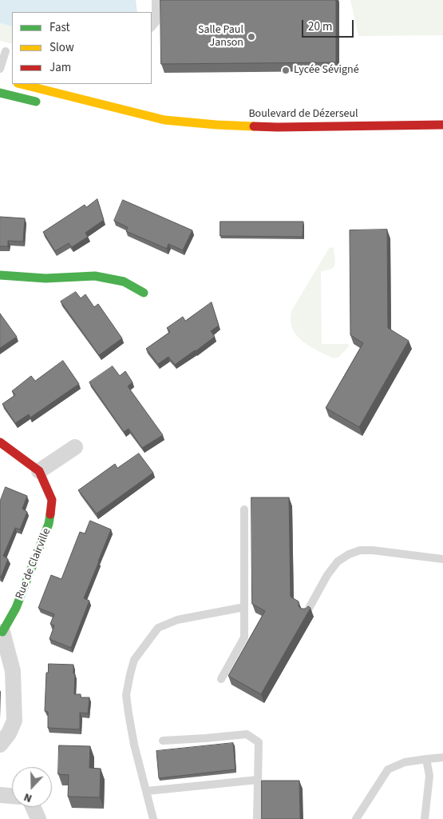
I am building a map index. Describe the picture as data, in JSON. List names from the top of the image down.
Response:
{
  "streets": {
    "street": ["Boulevard de Dézerseul", "Rue de Clairville"]
  },
  "places": ["Salle Paul Janson", "Lycée Sévigné"],
  "legend": ["Fast", "Slow", "Jam"],
  "scale_bar": "20 m",
  "north": "bottom"
}
